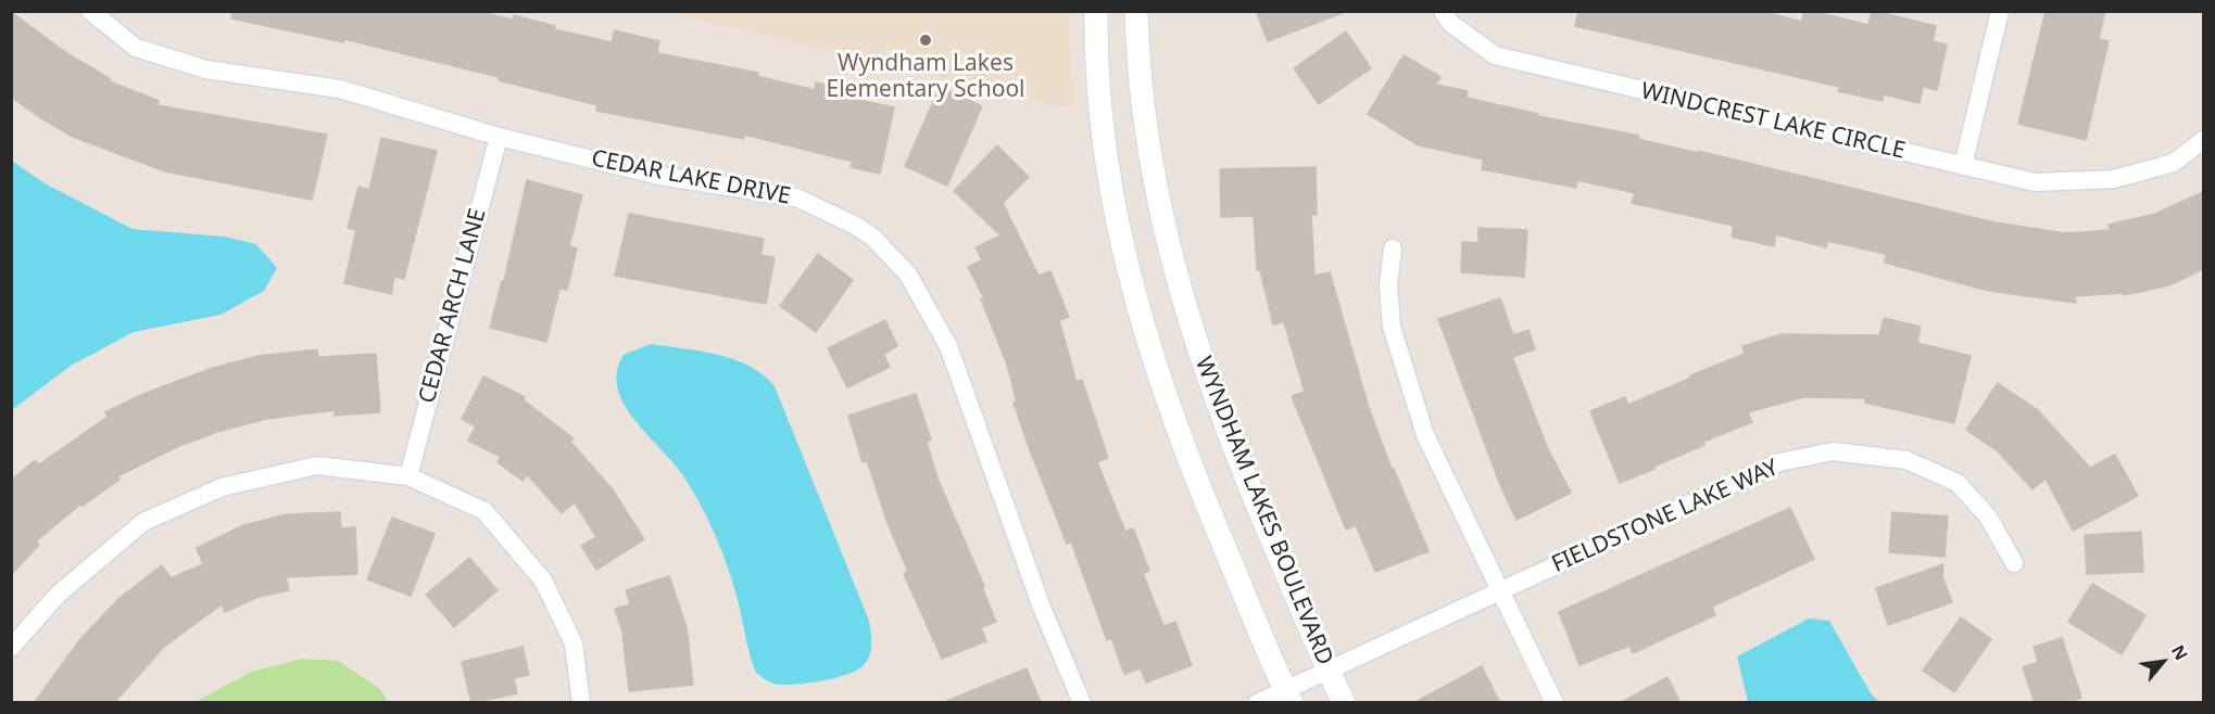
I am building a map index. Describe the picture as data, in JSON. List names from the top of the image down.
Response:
{
  "streets": {
    "street": [
      "WINDCREST LAKE CIRCLE",
      "CEDAR LAKE DRIVE",
      "CEDAR ARCH LANE",
      "WYNDHAM LAKES BOULEVARD",
      "FIELDSTONE LAKE WAY"
    ]
  },
  "crossings": [
    ["CEDAR LAKE DRIVE", "CEDAR ARCH LANE"],
    ["WYNDHAM LAKES BOULEVARD", "FIELDSTONE LAKE WAY"]
  ],
  "places": ["Wyndham Lakes Elementary School"],
  "north": "top right"
}
